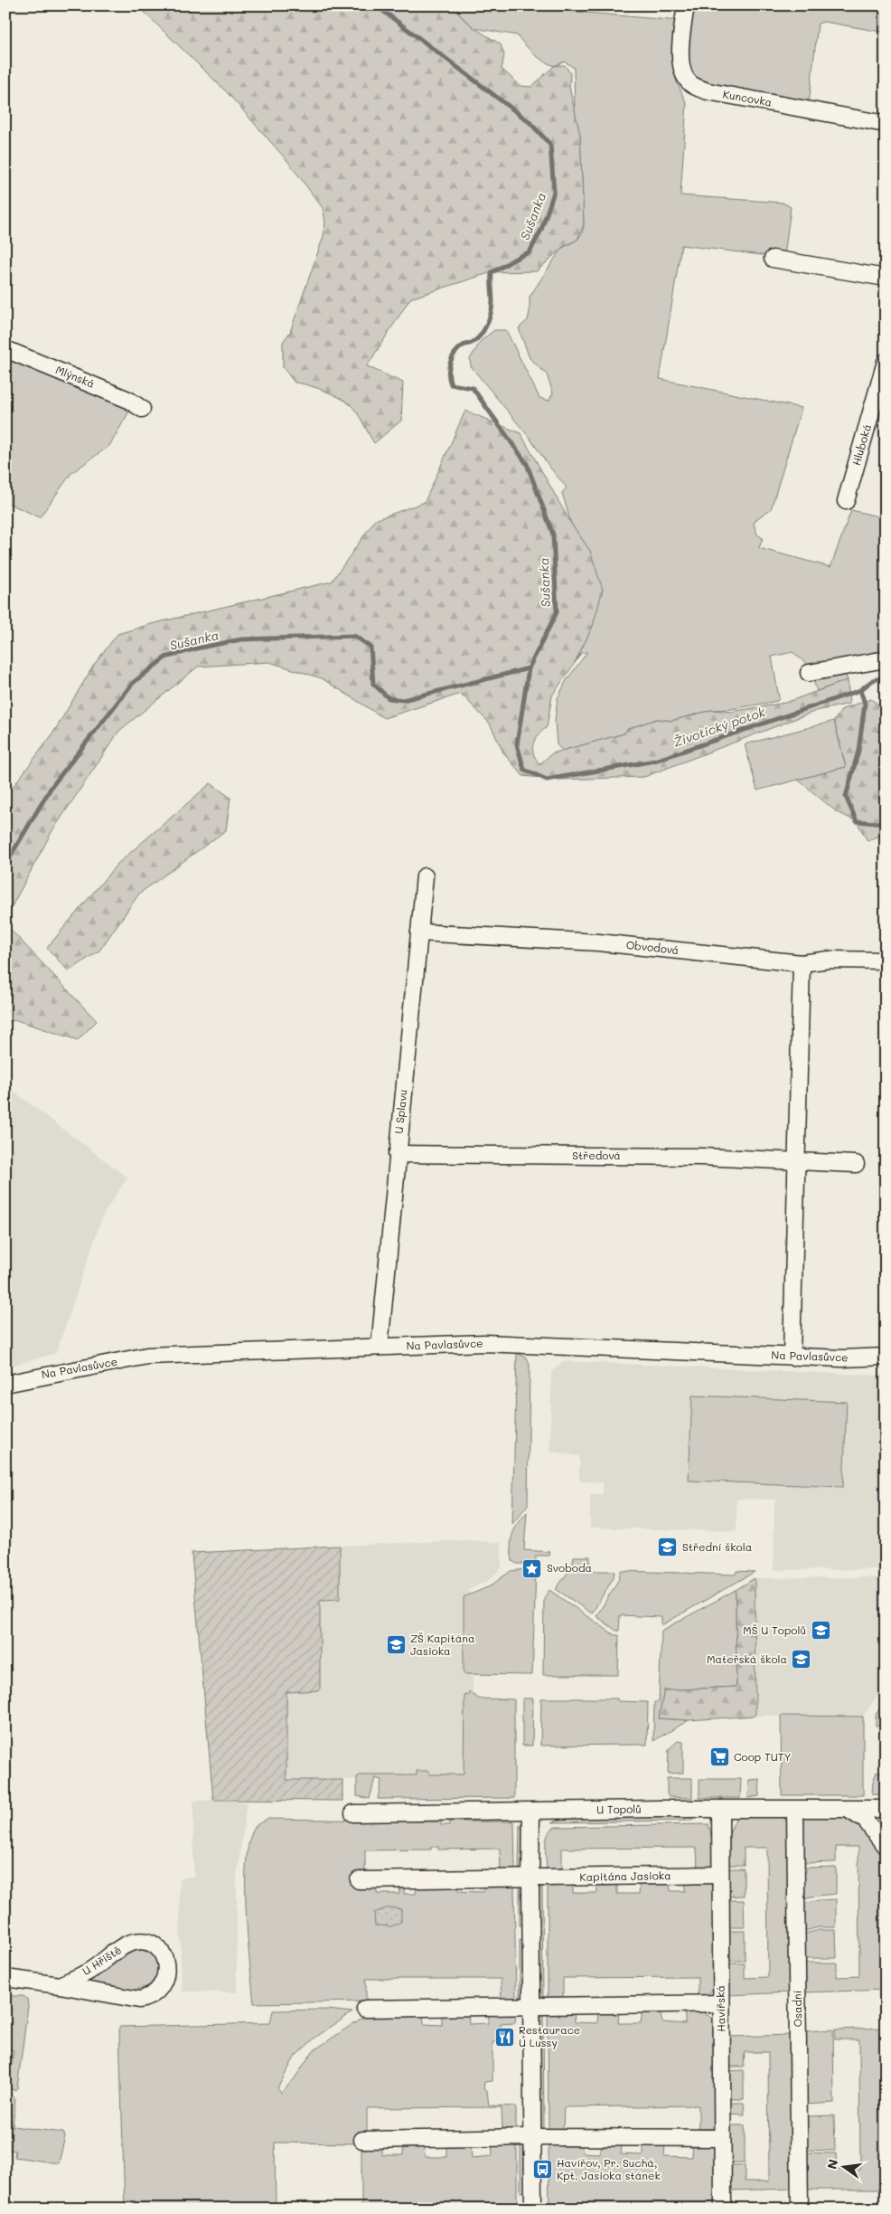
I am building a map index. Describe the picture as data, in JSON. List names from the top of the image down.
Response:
{
  "streets": {
    "street": [
      "Kuncovka",
      "Mlýnská",
      "Hluboká",
      "Obvodová",
      "U Splavu",
      "Středová",
      "Na Pavlasůvce",
      "U Topolů",
      "Kapitána Jasioka",
      "U Hřiště",
      "Havířská",
      "Osadní"
    ]
  },
  "crossings": [
    ["Obvodová", "U Splavu"],
    ["U Splavu", "Středová"],
    ["U Splavu", "Na Pavlasůvce"],
    ["U Topolů", "Havířská"],
    ["U Topolů", "Osadní"],
    ["Kapitána Jasioka", "Havířská"]
  ],
  "water": ["Sušanka", "Životický potok"],
  "places": {
    "school or university": [
      "Střední škola",
      "MŠ U Topolů",
      "ZŠ Kapitána Jasioka",
      "Mateřská škola"
    ],
    "place": ["Svoboda"],
    "supermarket": ["Coop TUTY"],
    "restaurant": ["Restaurace U Lussy"],
    "bus stop": ["Havířov, Pr. Suchá, Kpt. Jasioka stánek"]
  },
  "north": "left"
}
